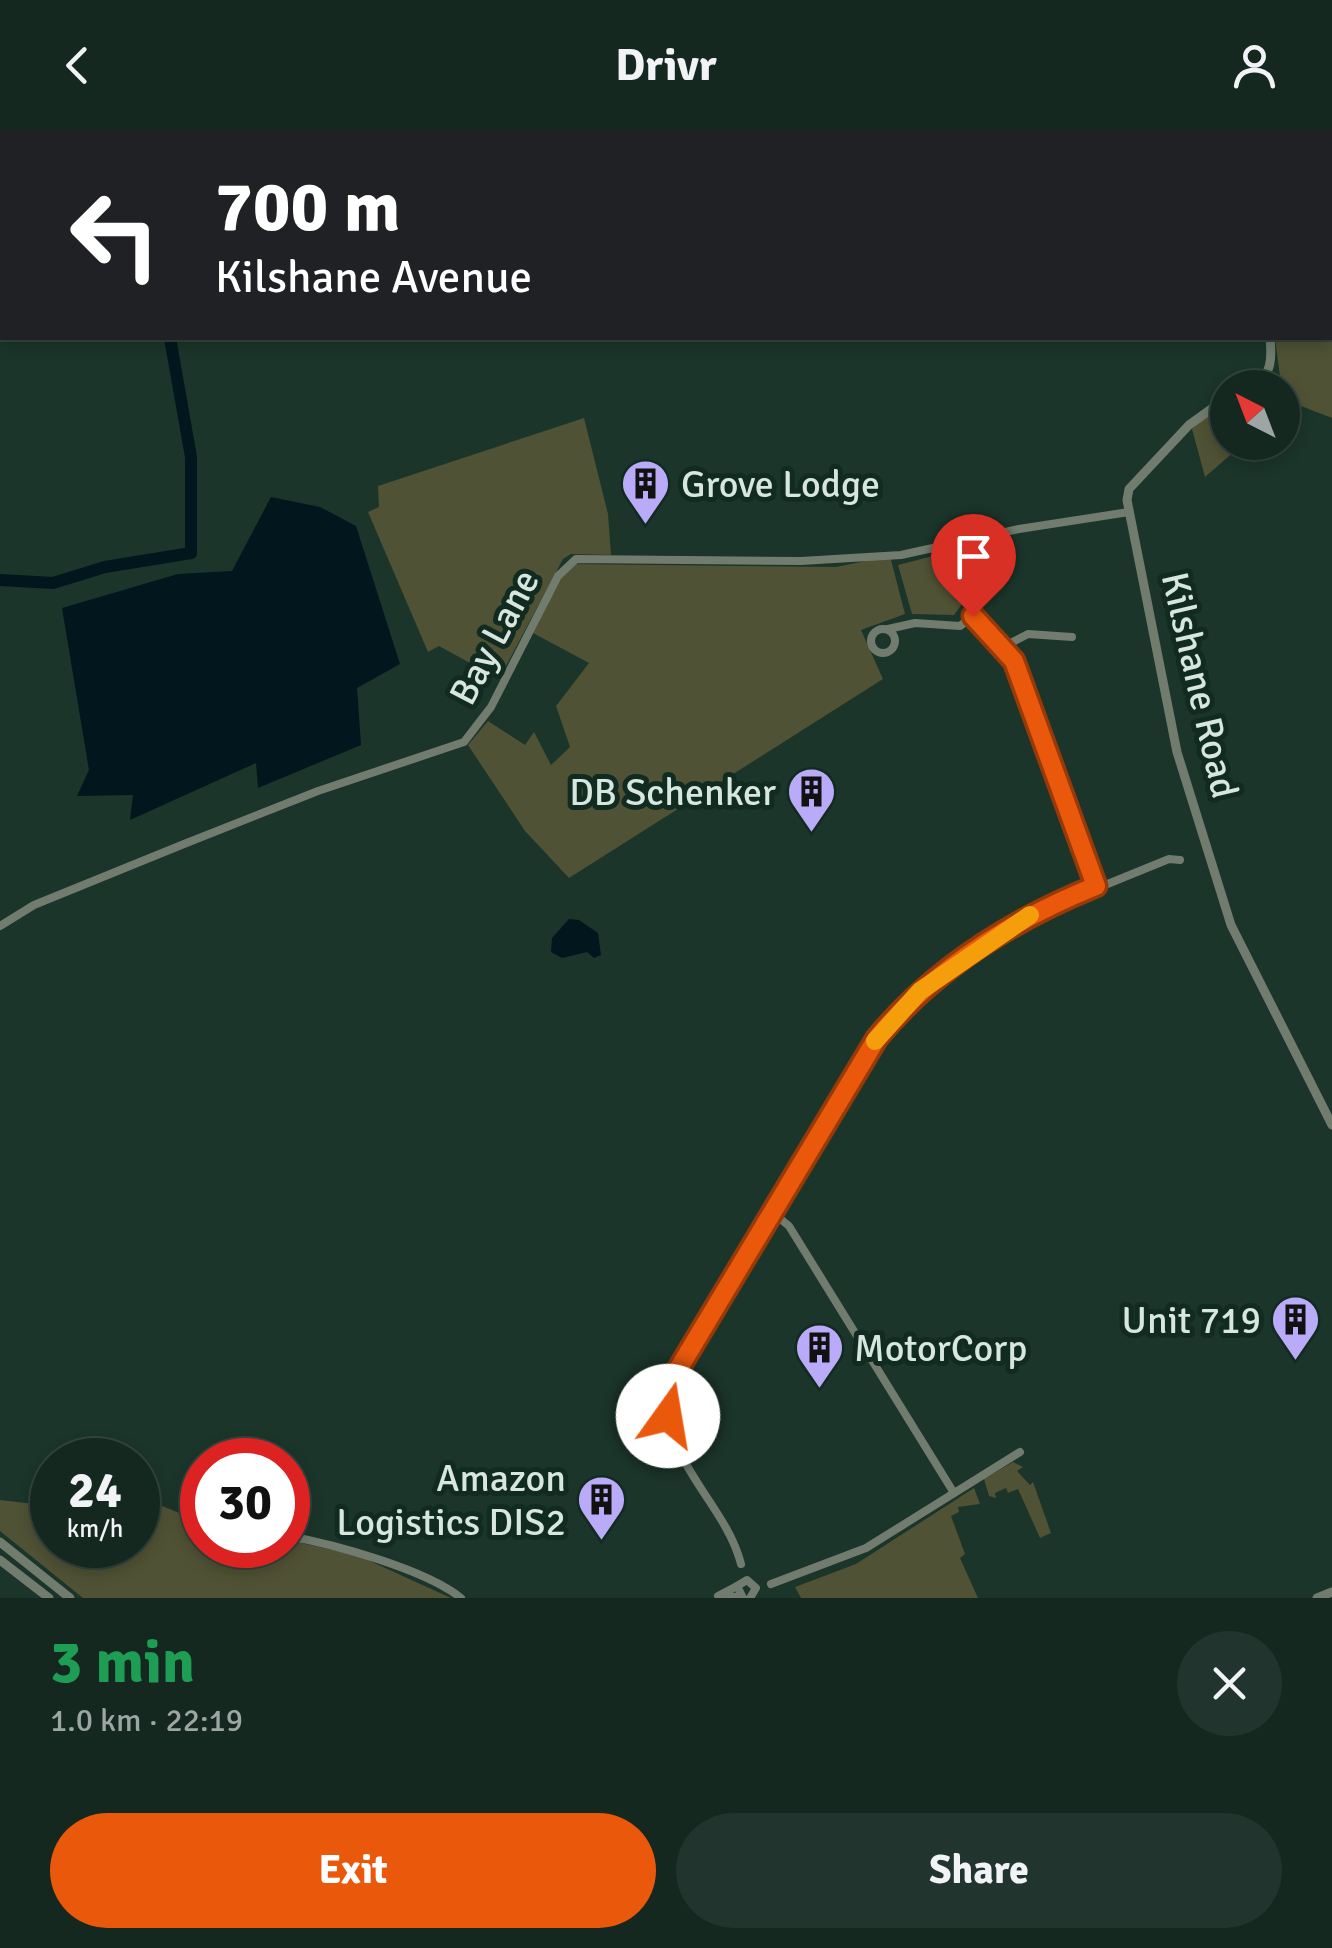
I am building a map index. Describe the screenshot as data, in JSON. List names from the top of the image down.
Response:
{
  "streets": {
    "street": ["Bay Lane", "Kilshane Road"]
  },
  "crossings": [
    ["Bay Lane", "Kilshane Road"]
  ],
  "places": {
    "building": [
      "Grove Lodge",
      "DB Schenker",
      "Unit 719",
      "MotorCorp",
      "Amazon Logistics DIS2"
    ]
  },
  "north": "top left",
  "page": {
    "header": "Drivr",
    "turn": ["700 m", "Kilshane Avenue"],
    "speed": "24 km/h",
    "limit": "30",
    "heading": ["3 min", "1.0 km · 22:19"],
    "buttons": ["Exit", "Share"]
  }
}
